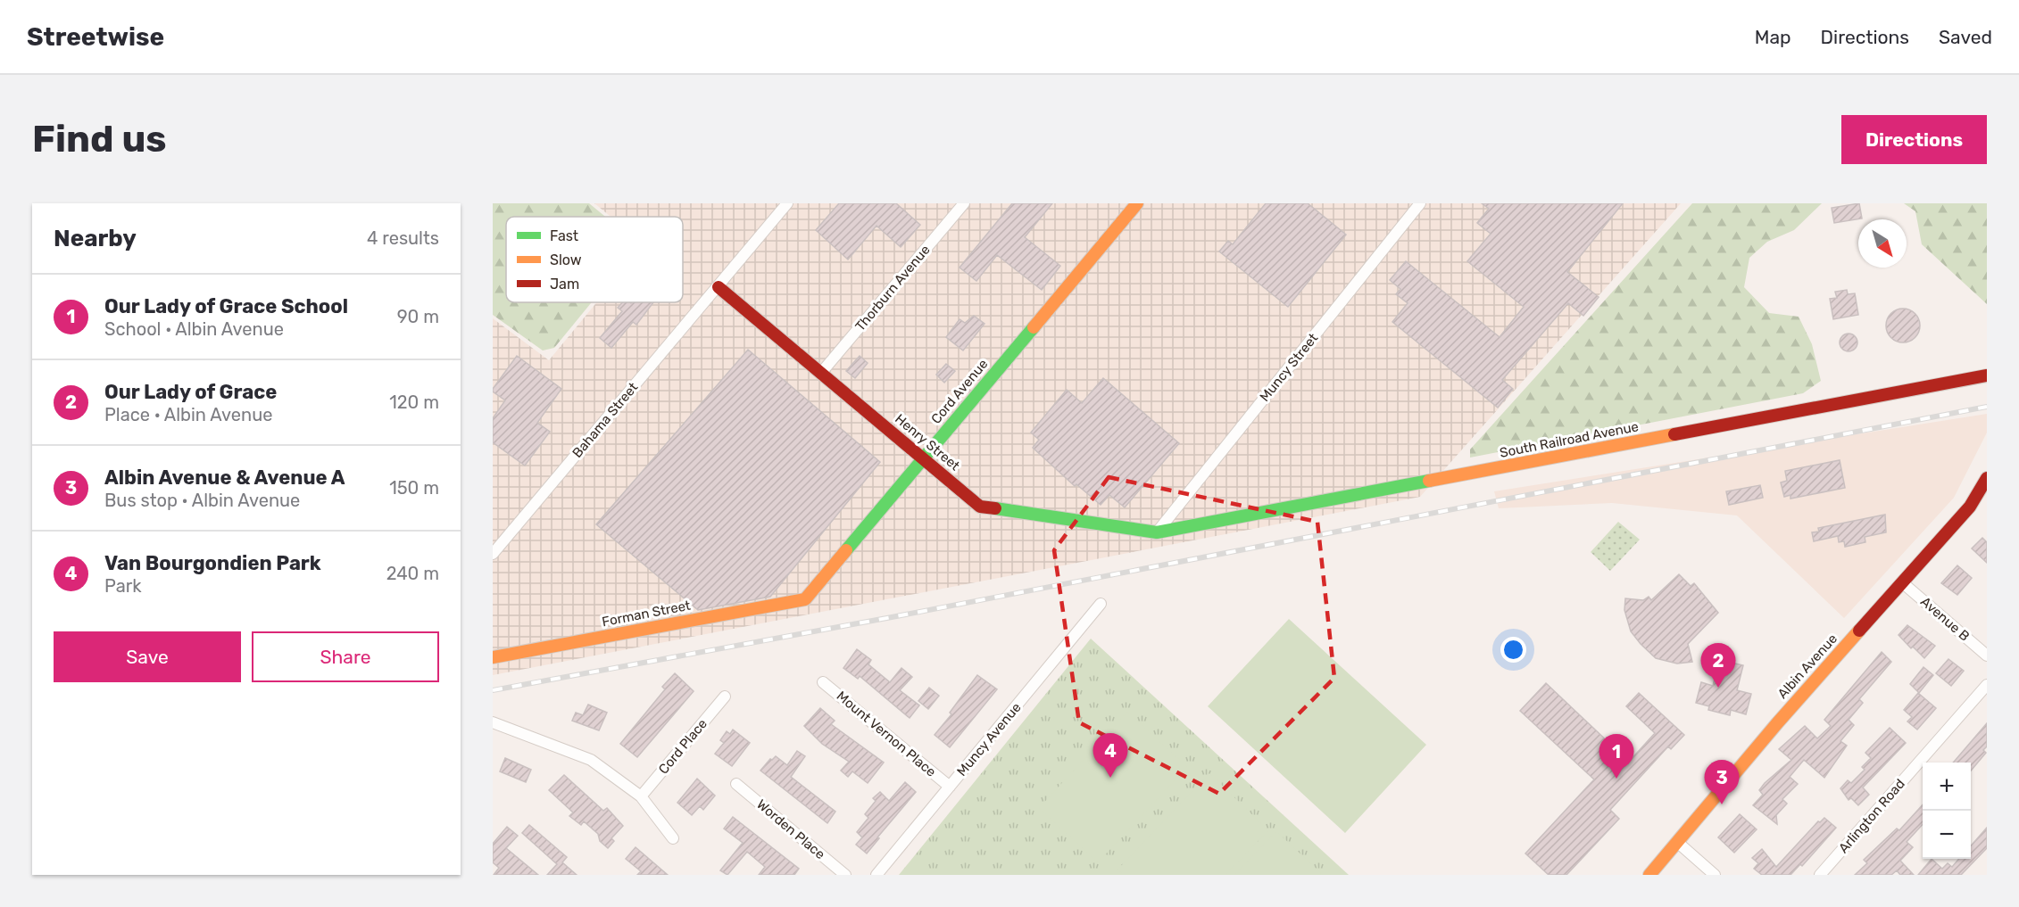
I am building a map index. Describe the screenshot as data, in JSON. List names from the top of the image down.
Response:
{
  "streets": {
    "street": [
      "Thorburn Avenue",
      "Muncy Street",
      "Cord Avenue",
      "Bahama Street",
      "South Railroad Avenue",
      "Henry Street",
      "Forman Street",
      "Avenue B",
      "Albin Avenue",
      "Mount Vernon Place",
      "Muncy Avenue",
      "Cord Place",
      "Arlington Road",
      "Worden Place"
    ]
  },
  "crossings": [
    ["Thorburn Avenue", "Henry Street"],
    ["Muncy Street", "South Railroad Avenue"],
    ["Muncy Street", "Henry Street"],
    ["Cord Avenue", "Henry Street"],
    ["Cord Avenue", "Forman Street"],
    ["Bahama Street", "Henry Street"],
    ["South Railroad Avenue", "Henry Street"],
    ["Avenue B", "Albin Avenue"],
    ["Mount Vernon Place", "Muncy Avenue"]
  ],
  "legend": ["Fast", "Slow", "Jam"],
  "north": "bottom right",
  "page": {
    "header": "Streetwise",
    "nav": ["Map", "Directions", "Saved"],
    "buttons": [
      "Directions",
      ["Save", "Share"]
    ],
    "title": "Find us",
    "heading": ["Nearby", "4 results"],
    "list": [
      {
        "mark": "1",
        "name": "Our Lady of Grace School",
        "note": "School · Albin Avenue",
        "value": "90 m"
      },
      {
        "mark": "2",
        "name": "Our Lady of Grace",
        "note": "Place · Albin Avenue",
        "value": "120 m"
      },
      {
        "mark": "3",
        "name": "Albin Avenue & Avenue A",
        "note": "Bus stop · Albin Avenue",
        "value": "150 m"
      },
      {
        "mark": "4",
        "name": "Van Bourgondien Park",
        "note": "Park",
        "value": "240 m"
      }
    ],
    "pins": [
      "2",
      "4",
      "1",
      "3"
    ],
    "map_buttons": ["+", "−"]
  }
}
